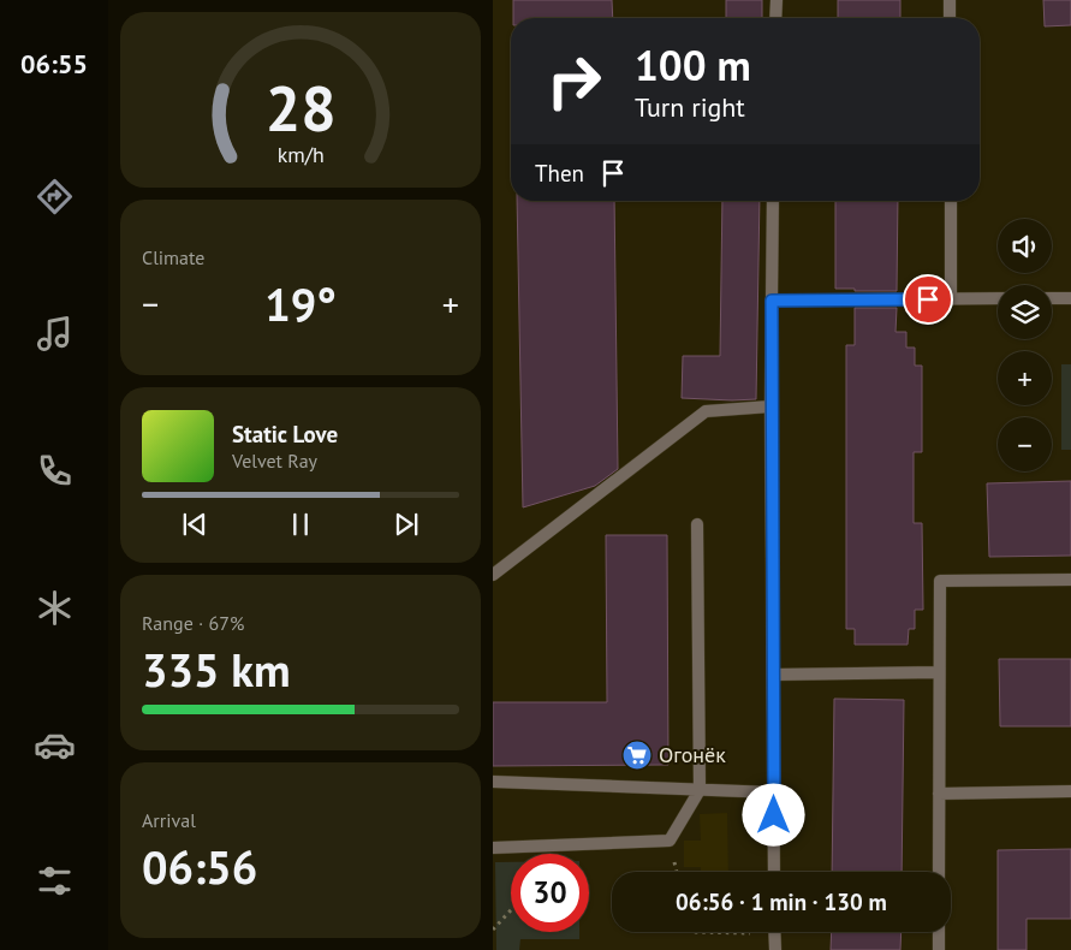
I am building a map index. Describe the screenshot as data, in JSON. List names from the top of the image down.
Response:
{
  "places": {
    "supermarket": ["Огонёк"]
  },
  "page": {
    "tabs": "06:55",
    "turn": ["100 m", "Turn right"],
    "then": "Then",
    "tile": [
      "Climate",
      ["Range · 67%", "335 km"],
      ["Arrival", "06:56"]
    ],
    "map_buttons": ["+", "−"],
    "heat": ["−", "19°", "+"],
    "song": ["Static Love", "Velvet Ray"],
    "limit": "30",
    "trip": "06:56 · 1 min · 130 m",
    "gauge": ["28", "km/h"]
  }
}
